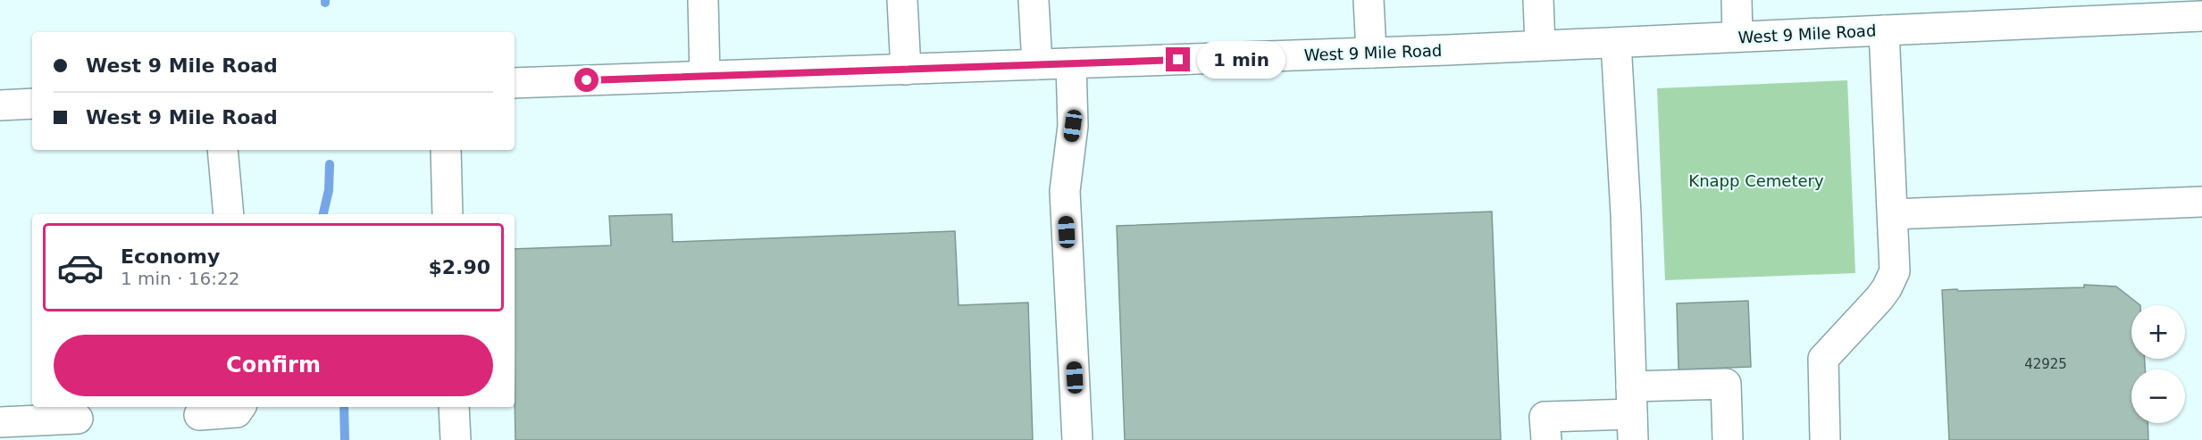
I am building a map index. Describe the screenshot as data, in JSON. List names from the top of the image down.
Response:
{
  "streets": {
    "street": ["West 9 Mile Road"]
  },
  "parks": ["Knapp Cemetery"],
  "house_numbers": ["42925"],
  "page": {
    "banner": ["West 9 Mile Road", "West 9 Mile Road"],
    "bubble": "1 min",
    "list": [
      {
        "name": "Economy",
        "note": "1 min · 16:22",
        "value": "$2.90"
      }
    ],
    "map_buttons": ["+", "−"],
    "buttons": "Confirm"
  }
}
